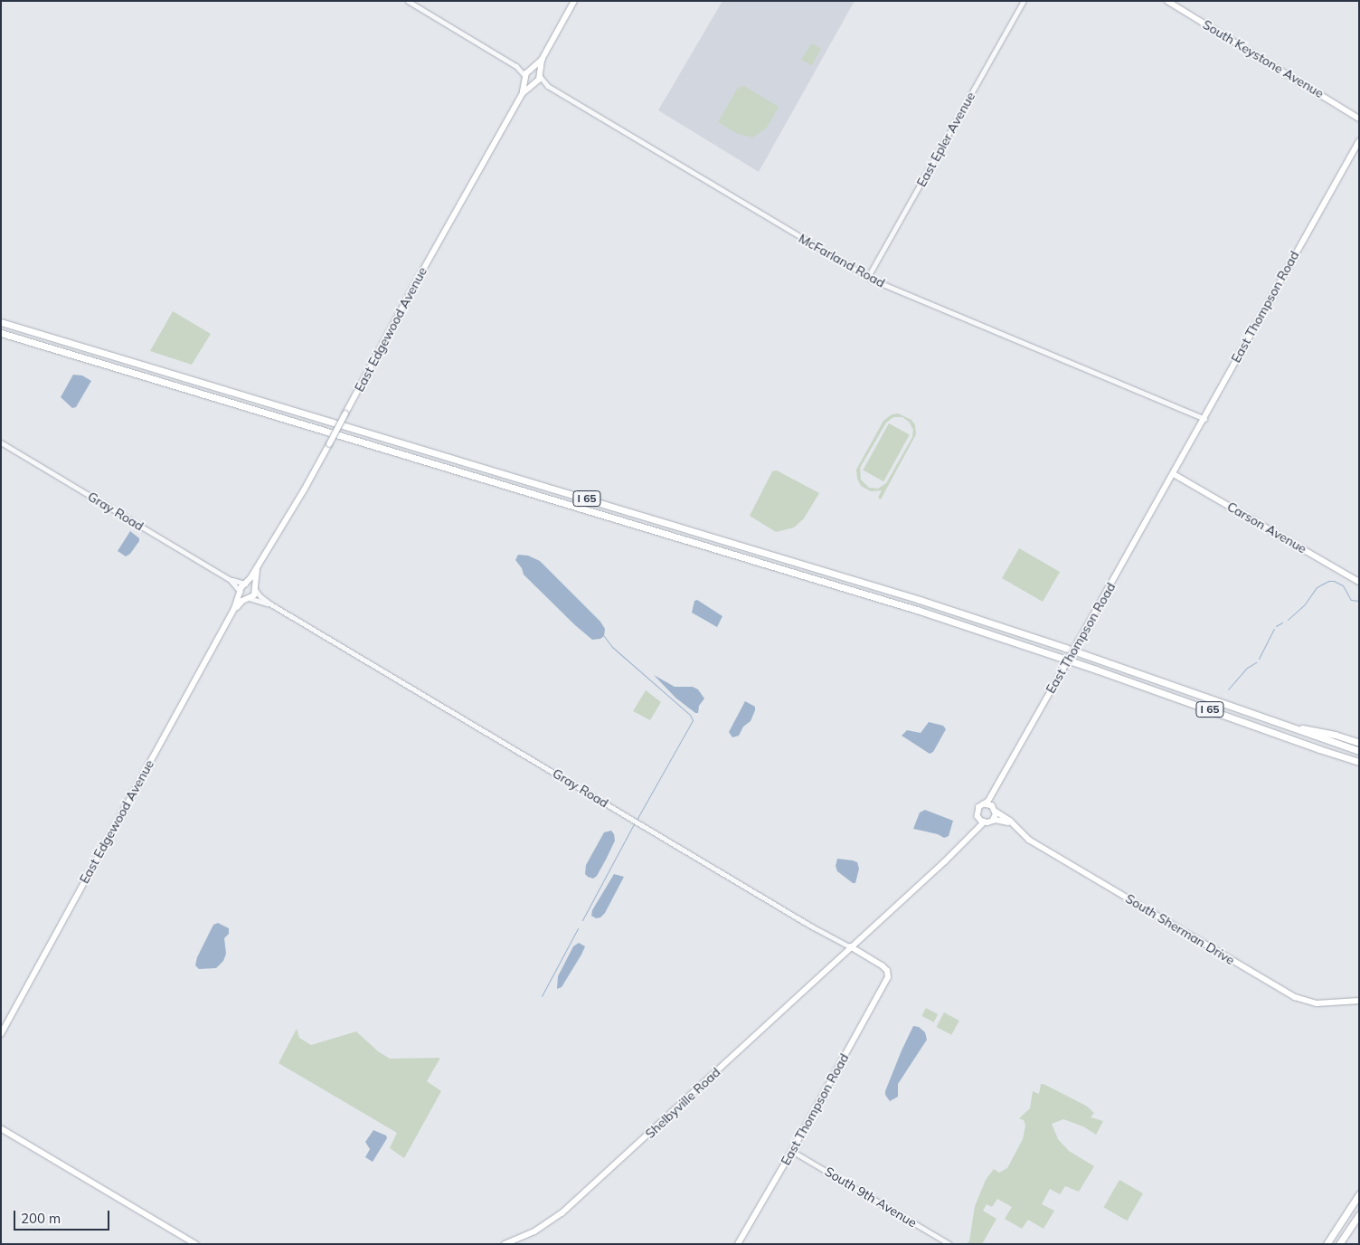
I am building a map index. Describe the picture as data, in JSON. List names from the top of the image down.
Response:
{
  "streets": {
    "highway": ["I 65"],
    "main road": [
      "South Keystone Avenue",
      "East Thompson Road",
      "East Edgewood Avenue",
      "Gray Road",
      "Carson Avenue",
      "South Sherman Drive",
      "Shelbyville Road"
    ],
    "street": ["East Epler Avenue", "McFarland Road", "South 9th Avenue"]
  },
  "crossings": [
    ["East Epler Avenue", "McFarland Road"],
    ["McFarland Road", "East Thompson Road"],
    ["McFarland Road", "East Edgewood Avenue"],
    ["East Thompson Road", "Gray Road"],
    ["East Thompson Road", "Carson Avenue"],
    ["East Thompson Road", "South Sherman Drive"],
    ["East Thompson Road", "South 9th Avenue"],
    ["East Edgewood Avenue", "Gray Road"],
    ["Gray Road", "Shelbyville Road"]
  ],
  "scale_bar": "200 m"
}
